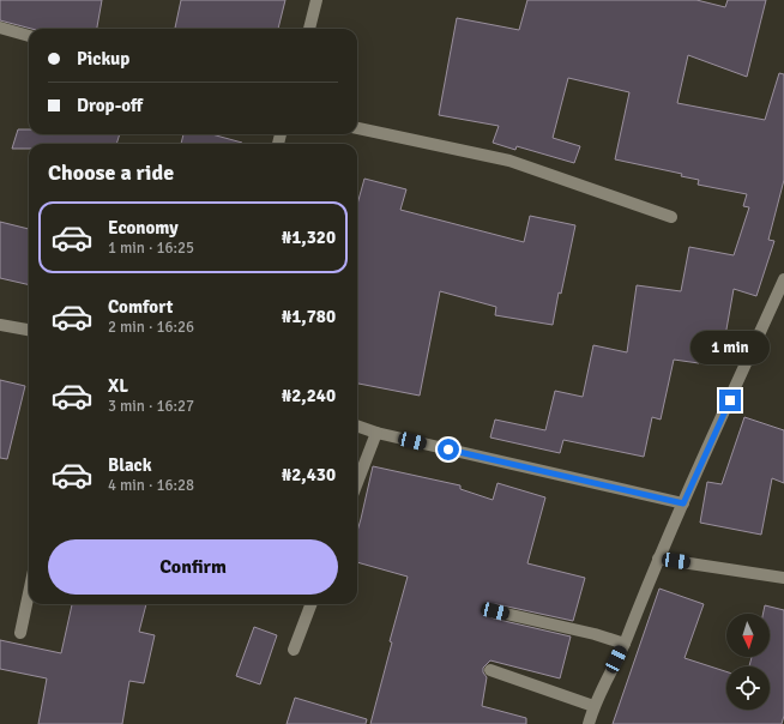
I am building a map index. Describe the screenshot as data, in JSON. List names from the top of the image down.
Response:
{
  "north": "bottom",
  "page": {
    "banner": ["Pickup", "Drop-off"],
    "heading": "Choose a ride",
    "list": [
      {
        "name": "Economy",
        "note": "1 min · 16:25",
        "value": "₦1,320"
      },
      {
        "name": "Comfort",
        "note": "2 min · 16:26",
        "value": "₦1,780"
      },
      {
        "name": "XL",
        "note": "3 min · 16:27",
        "value": "₦2,240"
      },
      {
        "name": "Black",
        "note": "4 min · 16:28",
        "value": "₦2,430"
      }
    ],
    "bubble": "1 min",
    "buttons": "Confirm"
  }
}
